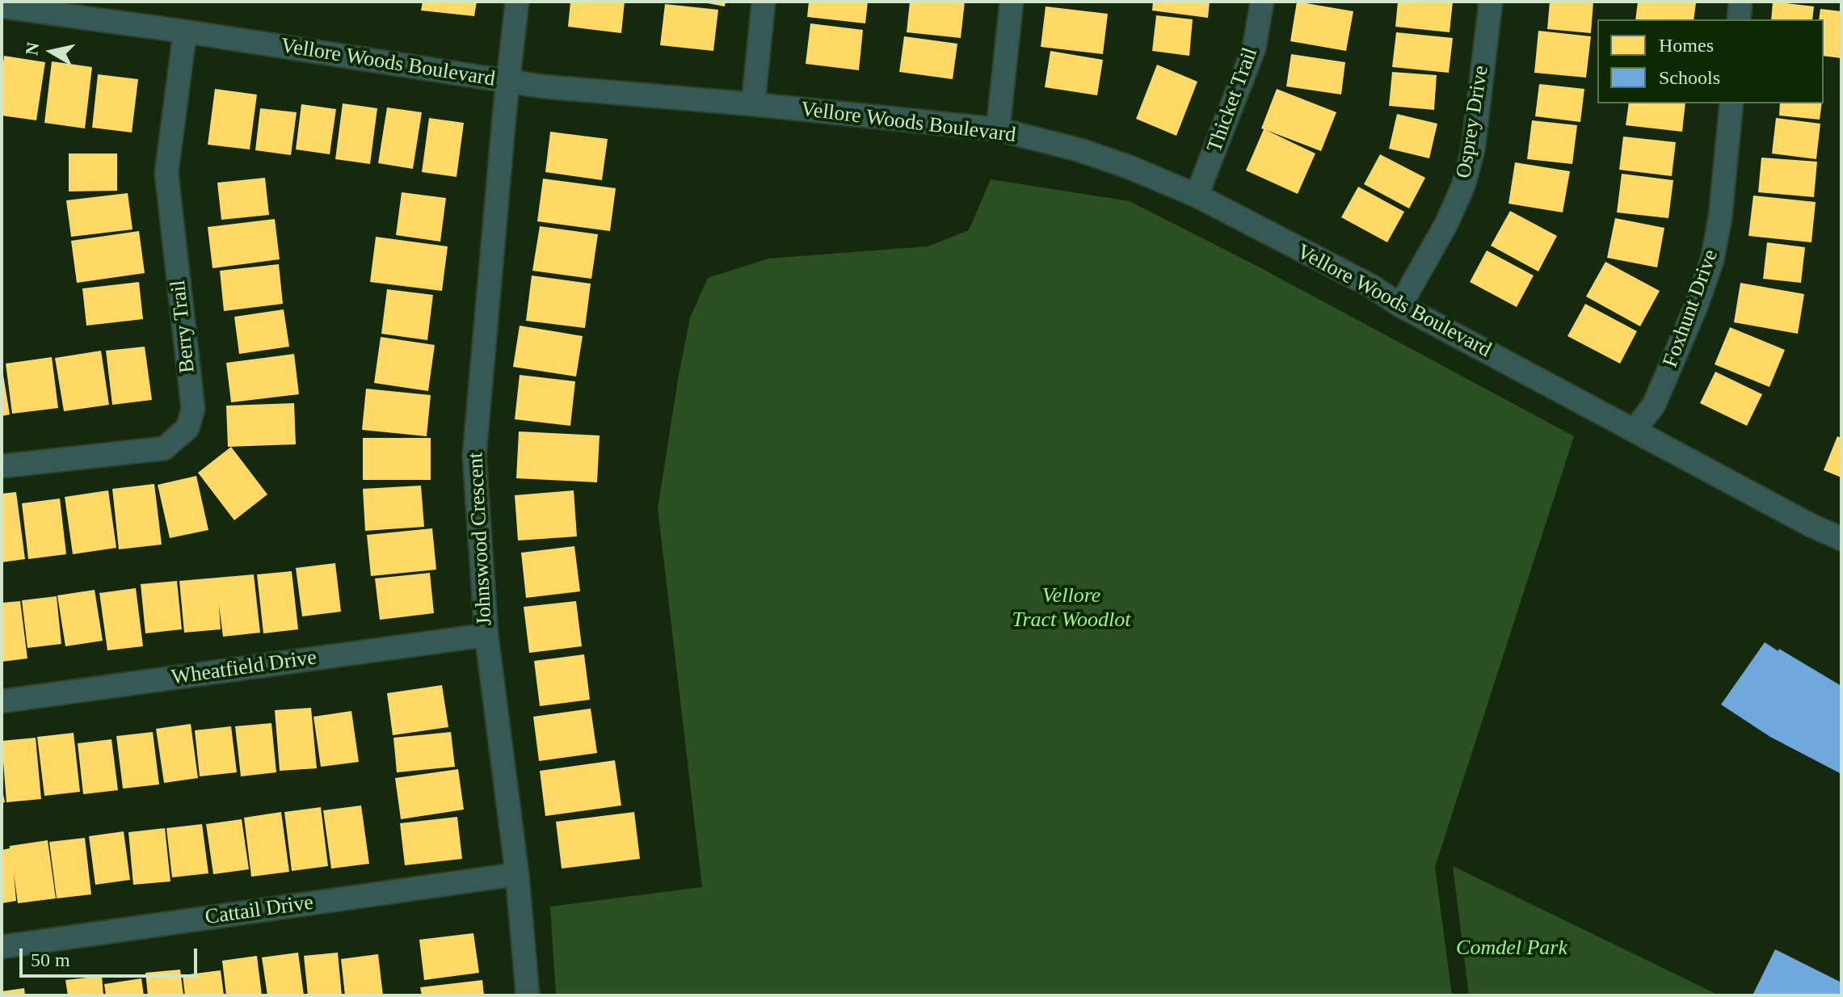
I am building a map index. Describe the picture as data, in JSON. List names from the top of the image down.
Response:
{
  "streets": {
    "street": [
      "Vellore Woods Boulevard",
      "Thicket Trail",
      "Osprey Drive",
      "Foxhunt Drive",
      "Berry Trail",
      "Johnswood Crescent",
      "Wheatfield Drive",
      "Cattail Drive"
    ]
  },
  "crossings": [
    ["Vellore Woods Boulevard", "Thicket Trail"],
    ["Vellore Woods Boulevard", "Osprey Drive"],
    ["Vellore Woods Boulevard", "Foxhunt Drive"],
    ["Vellore Woods Boulevard", "Berry Trail"],
    ["Vellore Woods Boulevard", "Johnswood Crescent"],
    ["Johnswood Crescent", "Wheatfield Drive"],
    ["Johnswood Crescent", "Cattail Drive"]
  ],
  "parks": ["Vellore Tract Woodlot", "Comdel Park"],
  "legend": ["Homes", "Schools"],
  "scale_bar": "50 m",
  "north": "left"
}
